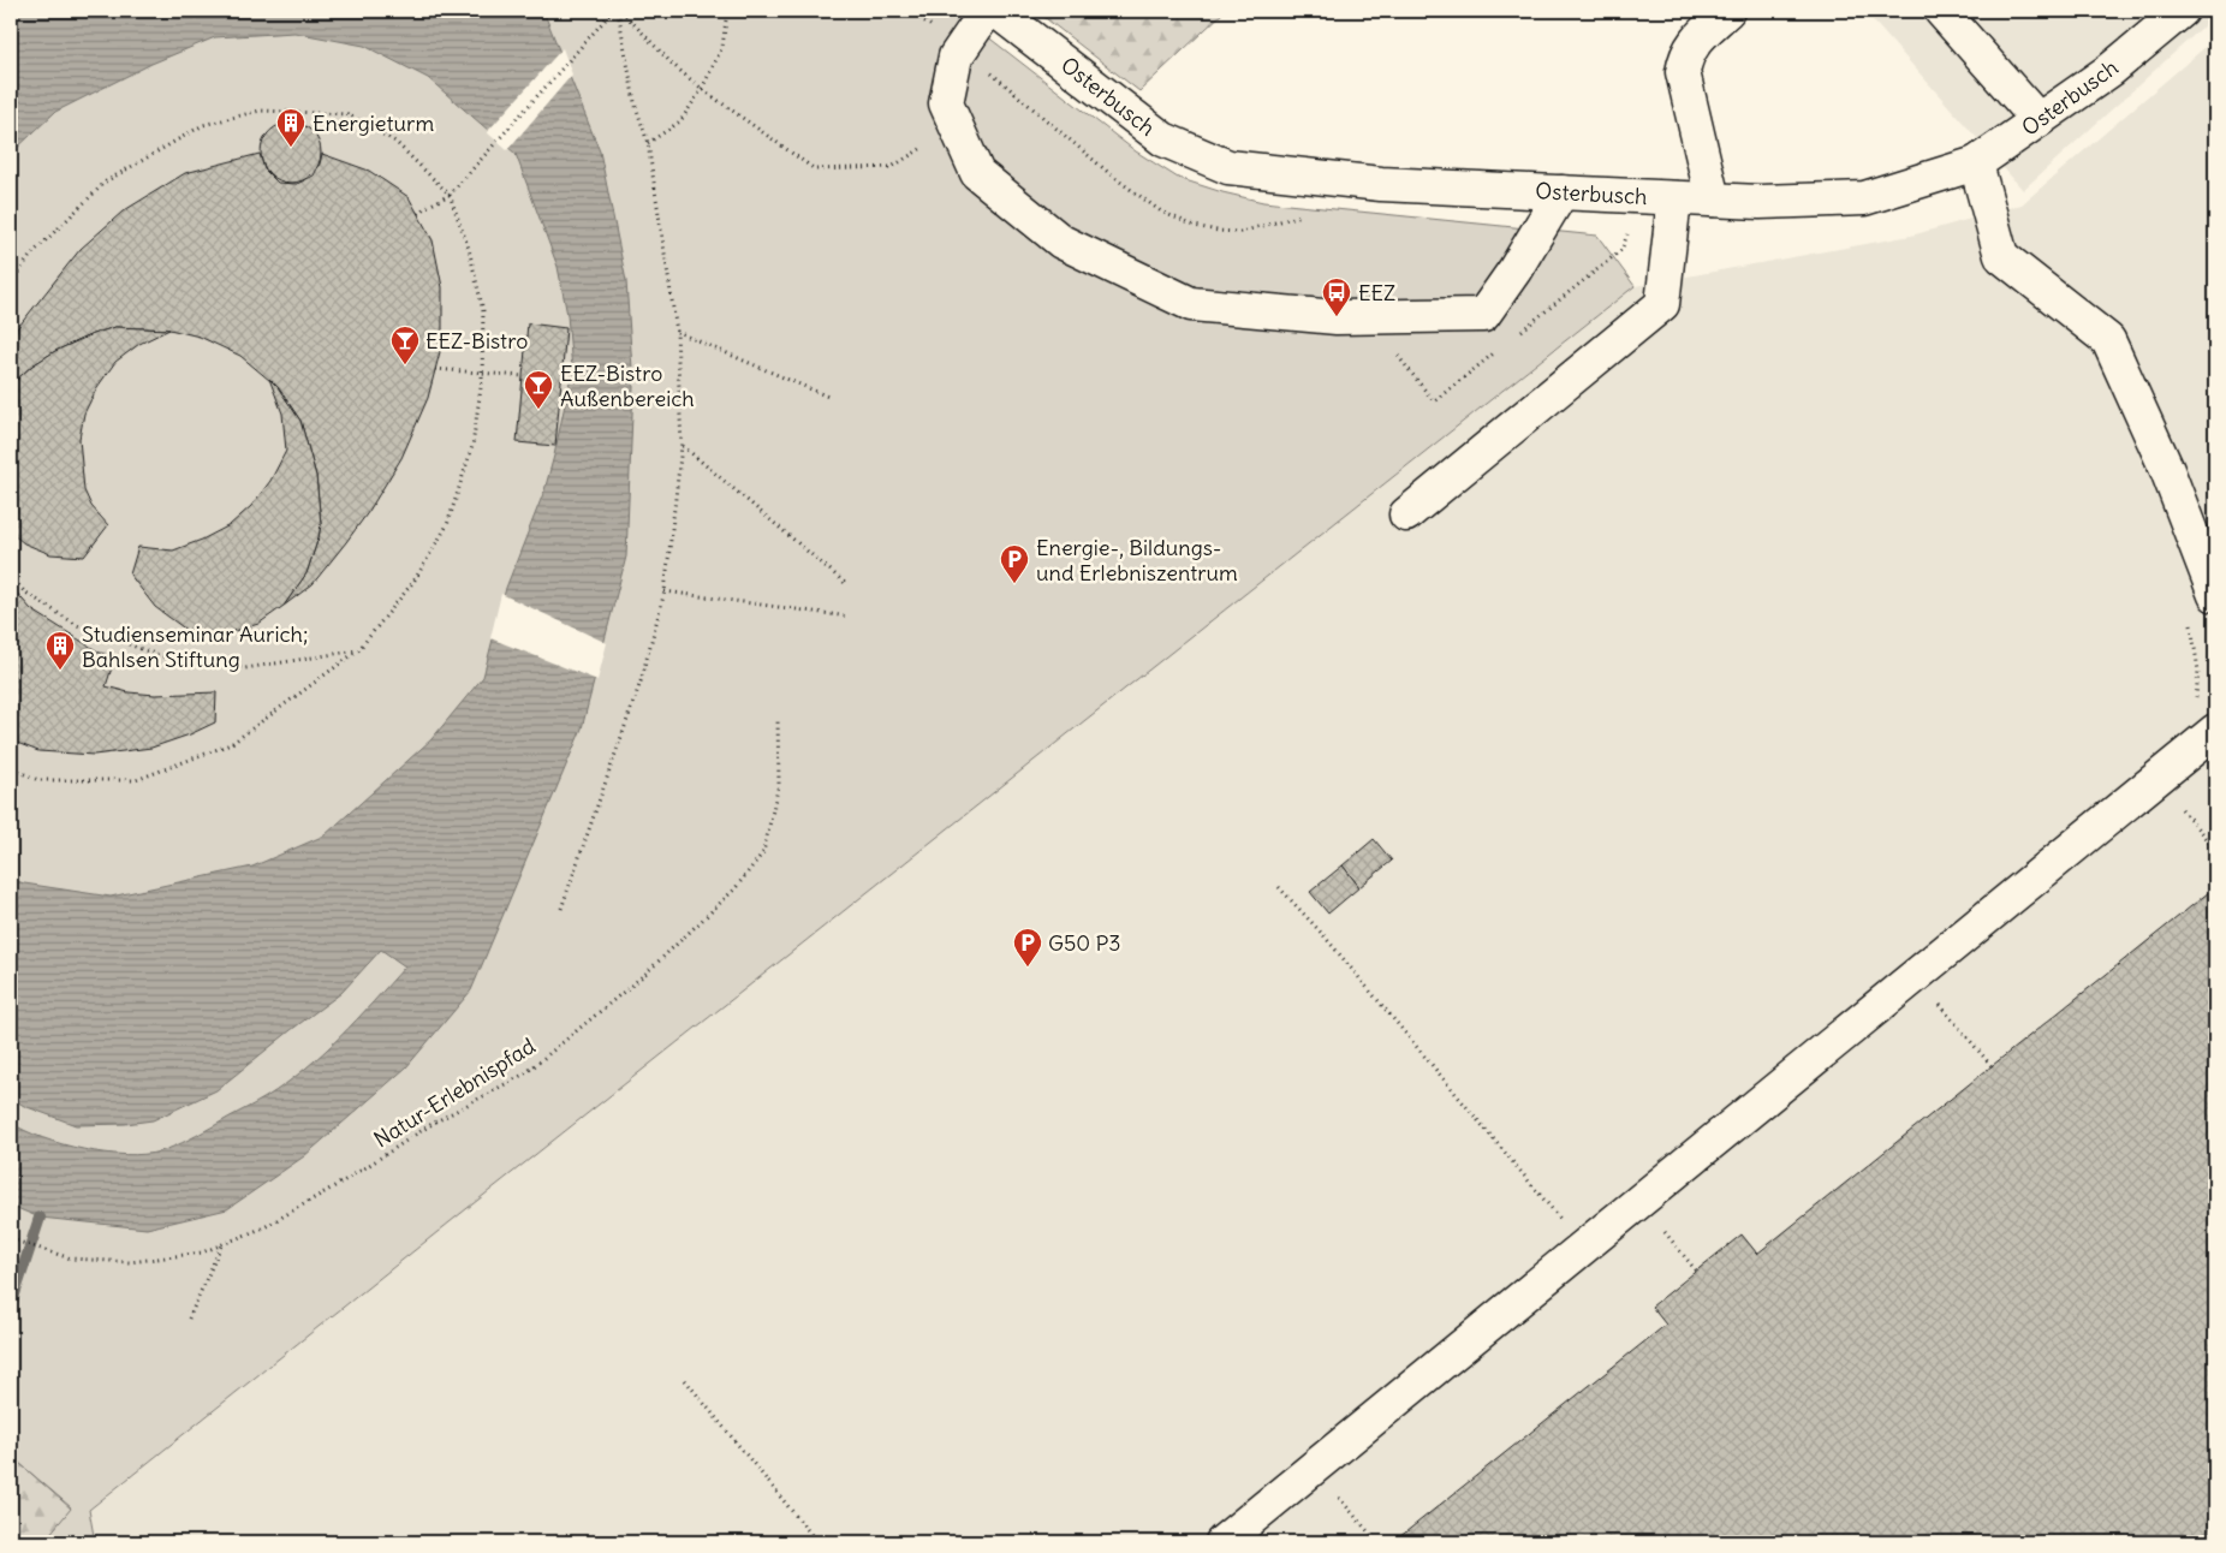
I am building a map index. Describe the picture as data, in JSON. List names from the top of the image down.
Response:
{
  "streets": {
    "street": ["Osterbusch"],
    "path": ["Natur-Erlebnispfad"]
  },
  "places": {
    "building": ["Energieturm", "Studienseminar Aurich; Bahlsen Stiftung"],
    "bus stop": ["EEZ"],
    "bar": ["EEZ-Bistro", "EEZ-Bistro Außenbereich"],
    "parking": ["Energie-, Bildungs- und Erlebniszentrum", "G50 P3"]
  }
}
